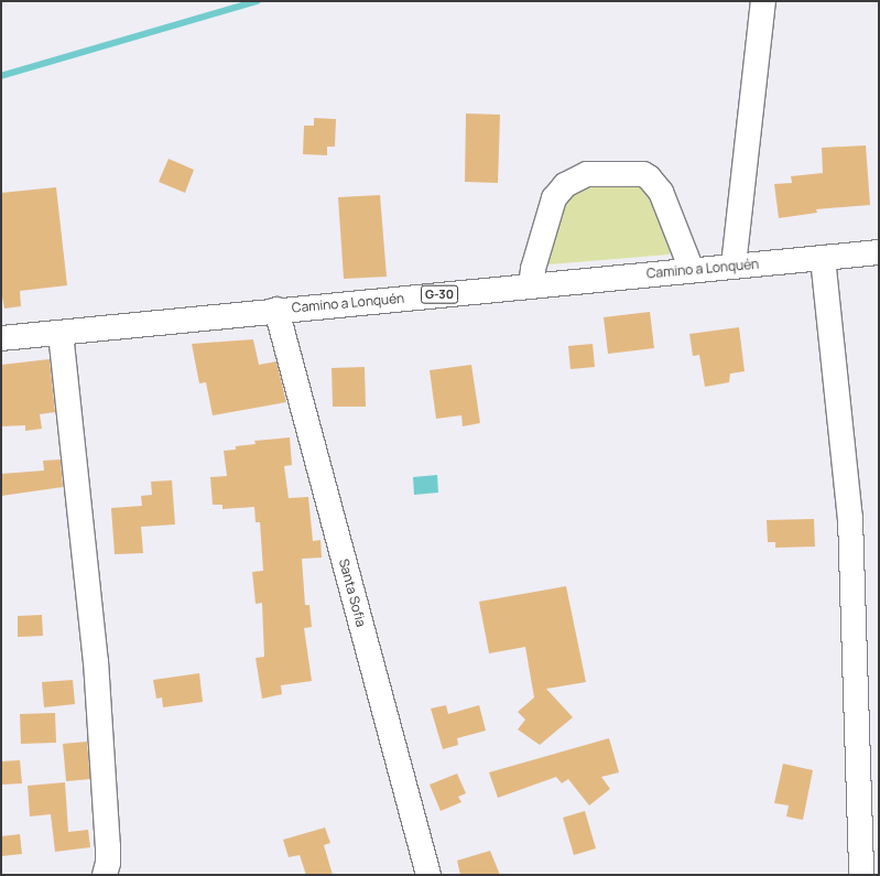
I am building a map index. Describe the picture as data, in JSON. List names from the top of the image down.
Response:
{
  "streets": {
    "street": ["Camino a Lonquén", "G-30", "Santa Sofia"]
  },
  "crossings": [
    ["Camino a Lonquén", "Santa Sofia"]
  ]
}
